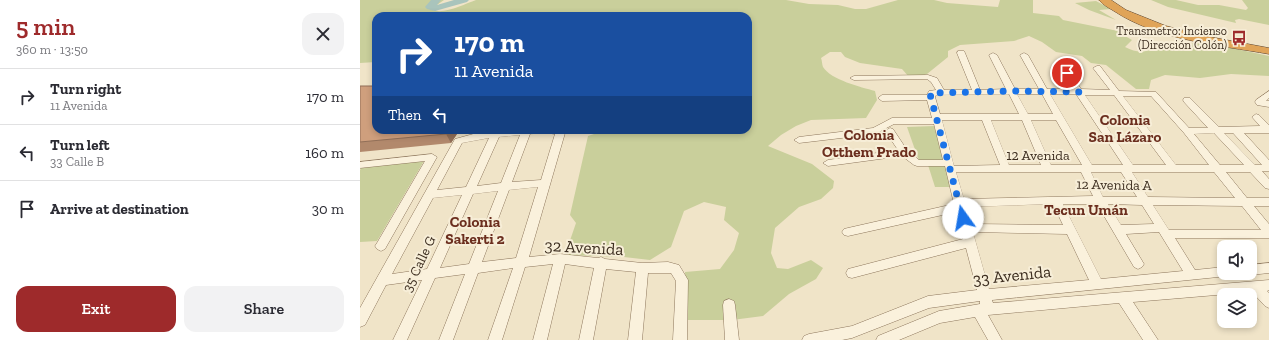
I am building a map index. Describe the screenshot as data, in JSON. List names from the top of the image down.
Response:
{
  "streets": {
    "street": [
      "12 Avenida",
      "12 Avenida A",
      "32 Avenida",
      "35 Calle G",
      "33 Avenida"
    ]
  },
  "crossings": [
    ["32 Avenida", "35 Calle G"]
  ],
  "districts": [
    "Colonia San Lázaro",
    "Colonia Otthem Prado",
    "Tecun Umán",
    "Colonia Sakerti 2"
  ],
  "places": {
    "bus stop": ["Transmetro: Incienso (Dirección Colón)"]
  },
  "page": {
    "heading": ["5 min", "360 m · 13:50"],
    "turn": ["170 m", "11 Avenida"],
    "list": [
      {
        "name": "Turn right",
        "note": "11 Avenida",
        "value": "170 m"
      },
      {
        "name": "Turn left",
        "note": "33 Calle B",
        "value": "160 m"
      },
      {
        "name": "Arrive at destination",
        "value": "30 m"
      }
    ],
    "then": "Then",
    "buttons": ["Exit", "Share"]
  }
}
